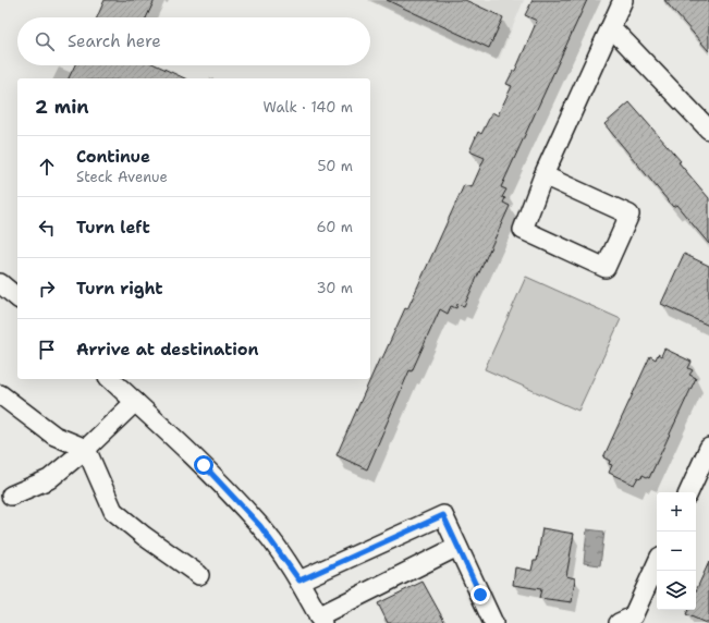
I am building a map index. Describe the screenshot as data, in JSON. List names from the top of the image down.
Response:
{
  "page": {
    "search": "Search here",
    "heading": ["2 min", "Walk · 140 m"],
    "list": [
      ["Continue", "Steck Avenue", "50 m"],
      ["Turn left", "60 m"],
      ["Turn right", "30 m"],
      "Arrive at destination"
    ],
    "map_buttons": ["+", "−"]
  }
}
